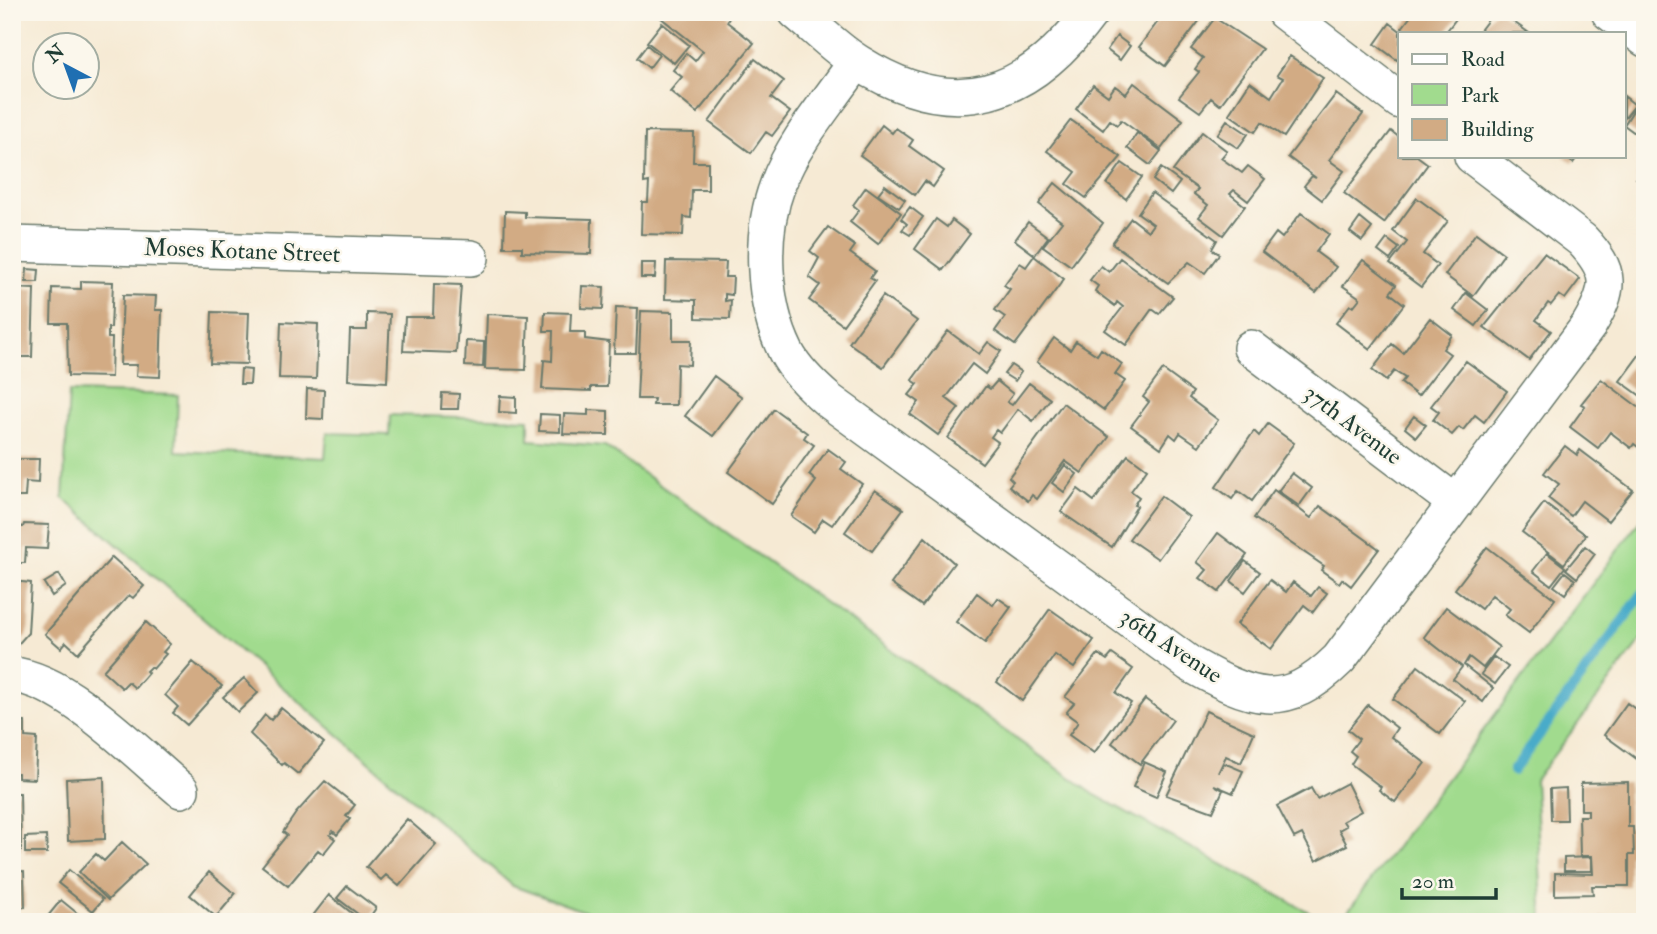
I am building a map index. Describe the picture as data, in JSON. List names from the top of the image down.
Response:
{
  "streets": {
    "street": ["Moses Kotane Street", "37th Avenue", "36th Avenue"]
  },
  "crossings": [
    ["37th Avenue", "36th Avenue"]
  ],
  "legend": ["Road", "Park", "Building"],
  "scale_bar": "20 m",
  "north": "top left"
}
